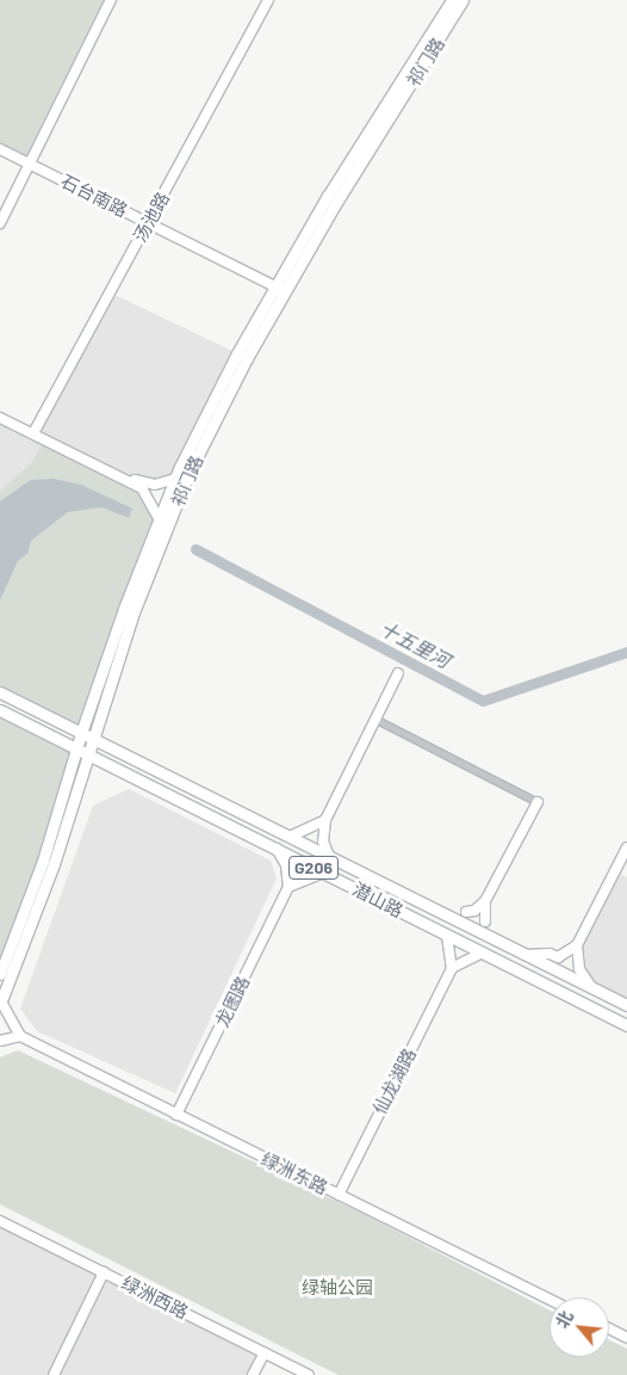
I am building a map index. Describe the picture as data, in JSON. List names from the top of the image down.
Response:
{
  "streets": {
    "main road": ["祁门路", "G206", "潜山路"],
    "street": [
      "石台南路",
      "汤池路",
      "龙图路",
      "仙龙湖路",
      "绿洲东路",
      "绿洲西路"
    ]
  },
  "crossings": [
    ["祁门路", "石台南路"],
    ["祁门路", "潜山路"],
    ["石台南路", "汤池路"],
    ["龙图路", "绿洲东路"],
    ["仙龙湖路", "绿洲东路"]
  ],
  "water": ["十五里河"],
  "parks": ["绿轴公园"],
  "north": "top left"
}
